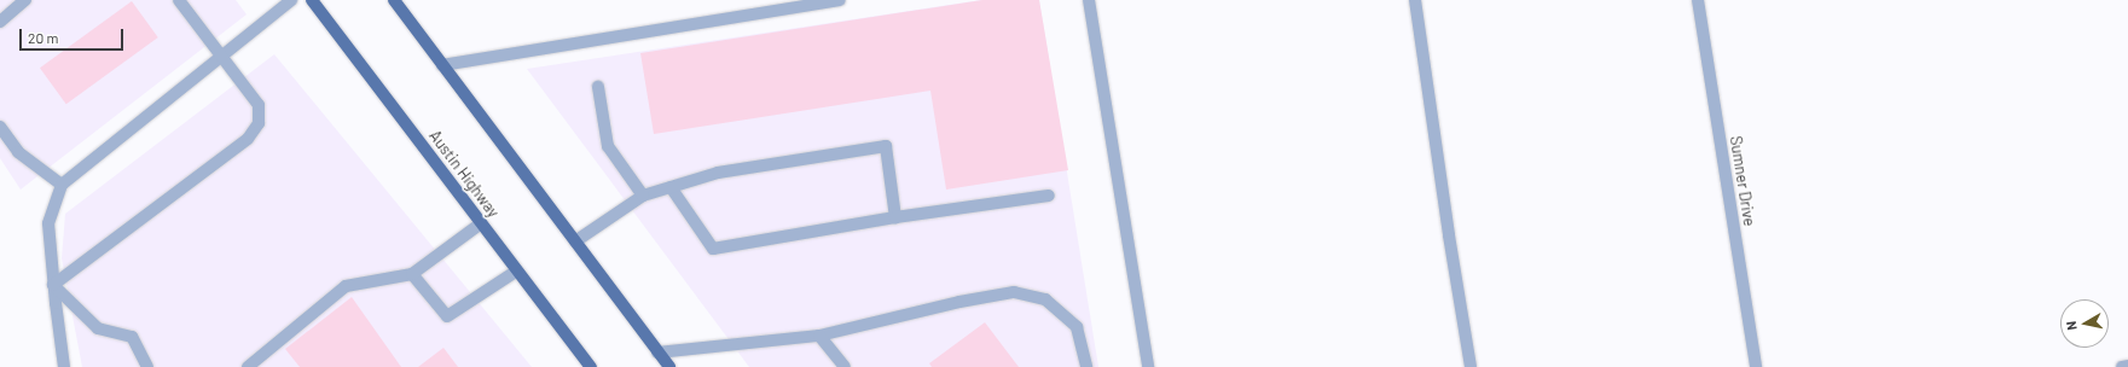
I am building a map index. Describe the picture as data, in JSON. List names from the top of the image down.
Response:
{
  "streets": {
    "main road": ["Austin Highway"],
    "street": ["Sumner Drive"]
  },
  "scale_bar": "20 m",
  "north": "left"
}
